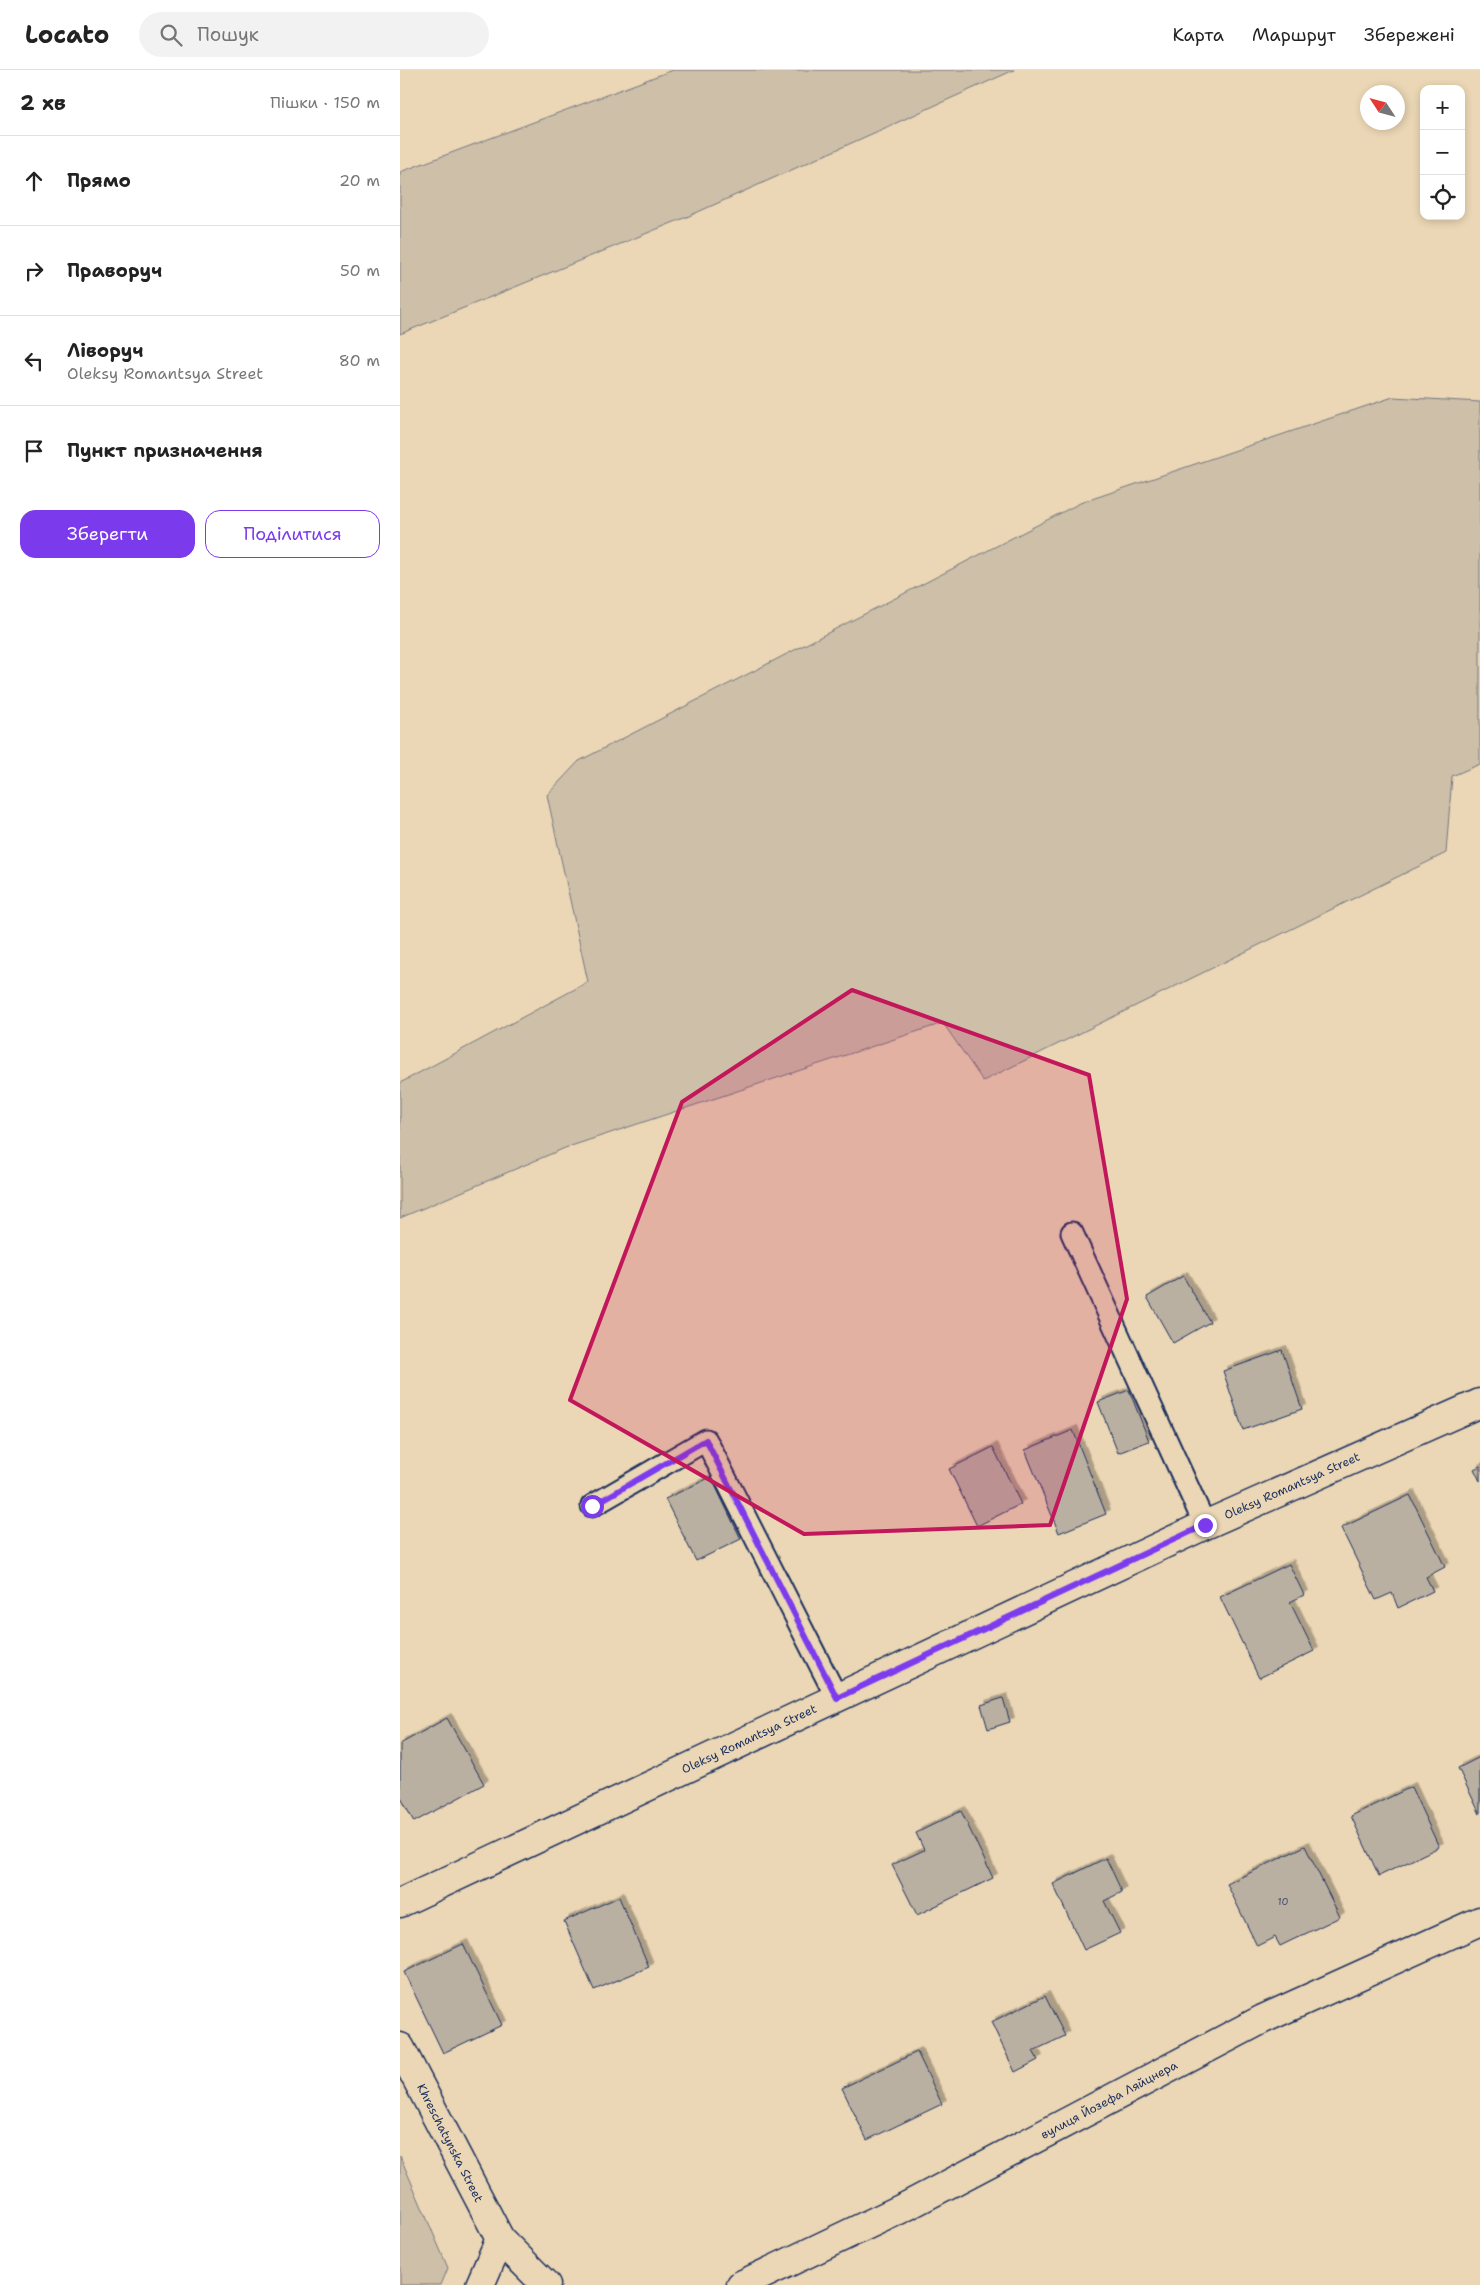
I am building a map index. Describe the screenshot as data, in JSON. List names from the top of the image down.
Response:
{
  "streets": {
    "street": ["Oleksy Romantsya Street", "вулиця Йозефа Ляйцнера", "Khreschatynska Street"]
  },
  "house_numbers": ["10"],
  "north": "top left",
  "page": {
    "header": "Locato",
    "search": "Пошук",
    "nav": ["Карта", "Маршрут", "Збережені"],
    "heading": ["2 хв", "Пішки · 150 m"],
    "map_buttons": ["+", "−"],
    "list": [
      ["Прямо", "20 m"],
      ["Праворуч", "50 m"],
      ["Ліворуч", "Oleksy Romantsya Street", "80 m"],
      "Пункт призначення"
    ],
    "buttons": ["Зберегти", "Поділитися"]
  }
}
